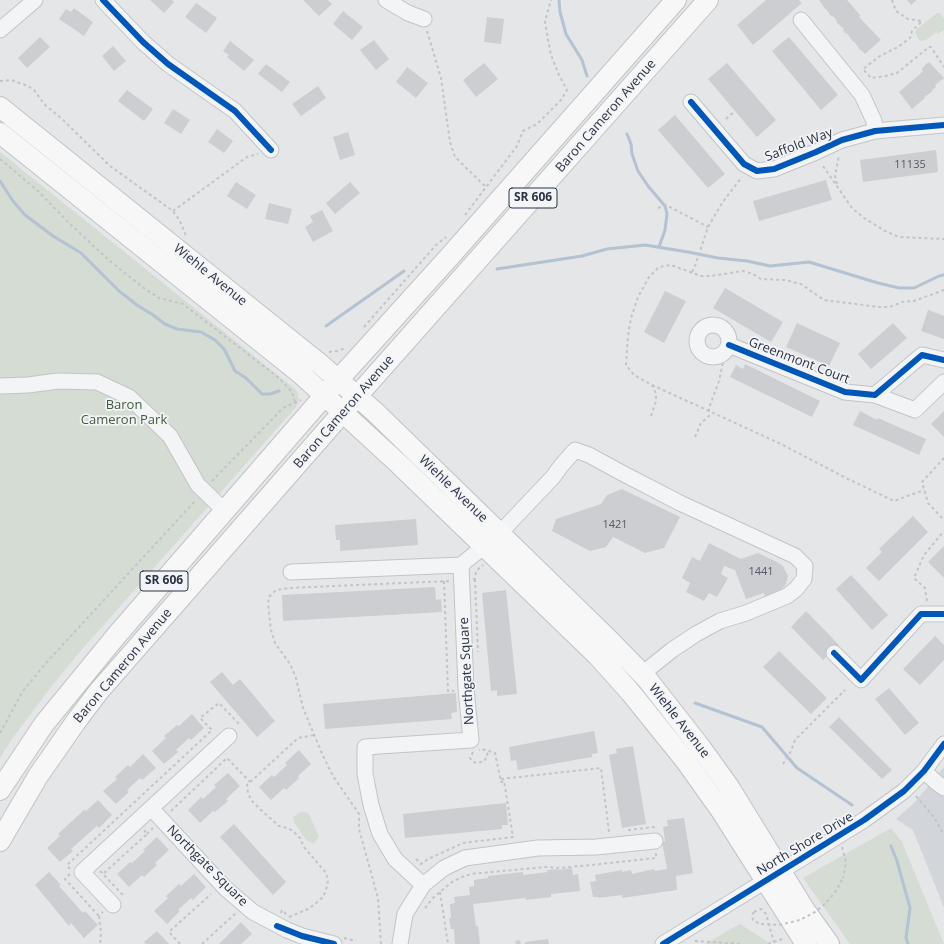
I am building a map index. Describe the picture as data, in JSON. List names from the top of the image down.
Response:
{
  "streets": {
    "main road": ["Baron Cameron Avenue", "SR 606", "Wiehle Avenue"],
    "street": [
      "Saffold Way",
      "Greenmont Court",
      "Northgate Square",
      "North Shore Drive"
    ]
  },
  "crossings": [
    ["Baron Cameron Avenue", "Wiehle Avenue"],
    ["Wiehle Avenue", "North Shore Drive"]
  ],
  "parks": ["Baron Cameron Park"],
  "house_numbers": ["11135", "1421", "1441"]
}
